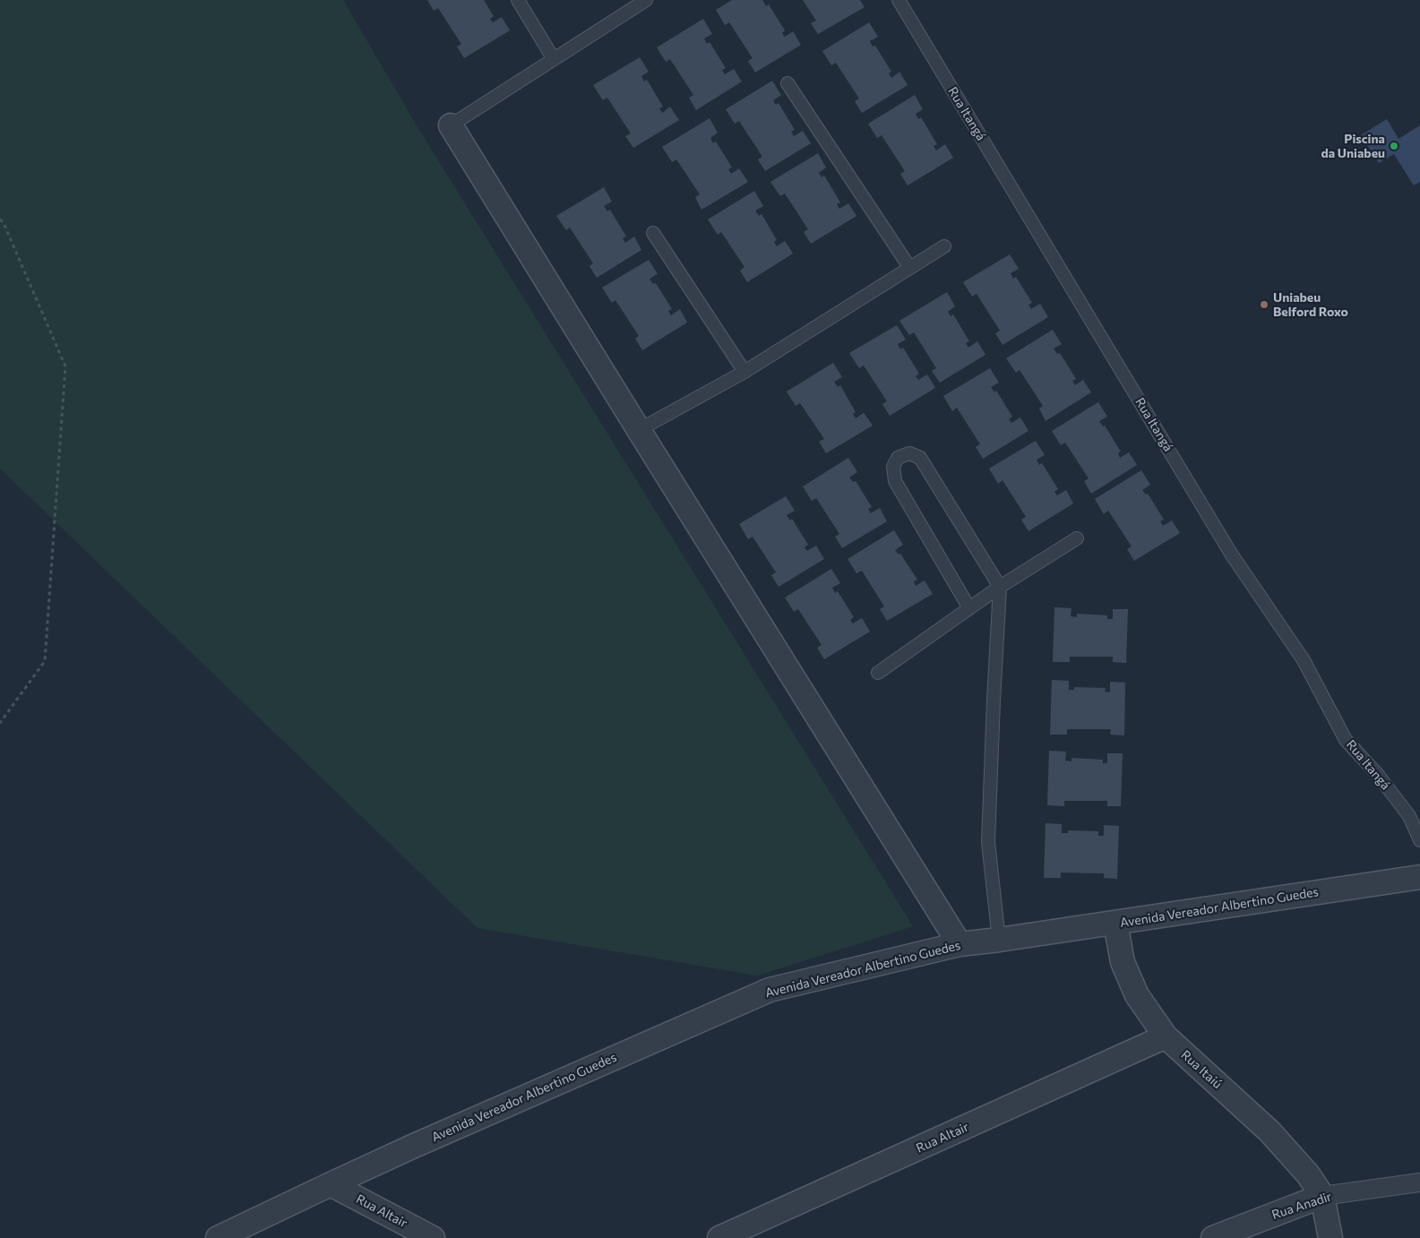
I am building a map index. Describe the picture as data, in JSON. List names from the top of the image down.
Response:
{
  "streets": {
    "street": [
      "Avenida Vereador Albertino Guedes",
      "Rua Itaiú",
      "Rua Altair",
      "Rua Anadir"
    ],
    "lane": ["Rua Itangá"]
  },
  "crossings": [
    ["Avenida Vereador Albertino Guedes", "Rua Itaiú"],
    ["Avenida Vereador Albertino Guedes", "Rua Altair"],
    ["Rua Itaiú", "Rua Altair"],
    ["Rua Itaiú", "Rua Anadir"]
  ],
  "places": ["Piscina da Uniabeu", "Uniabeu Belford Roxo"]
}
